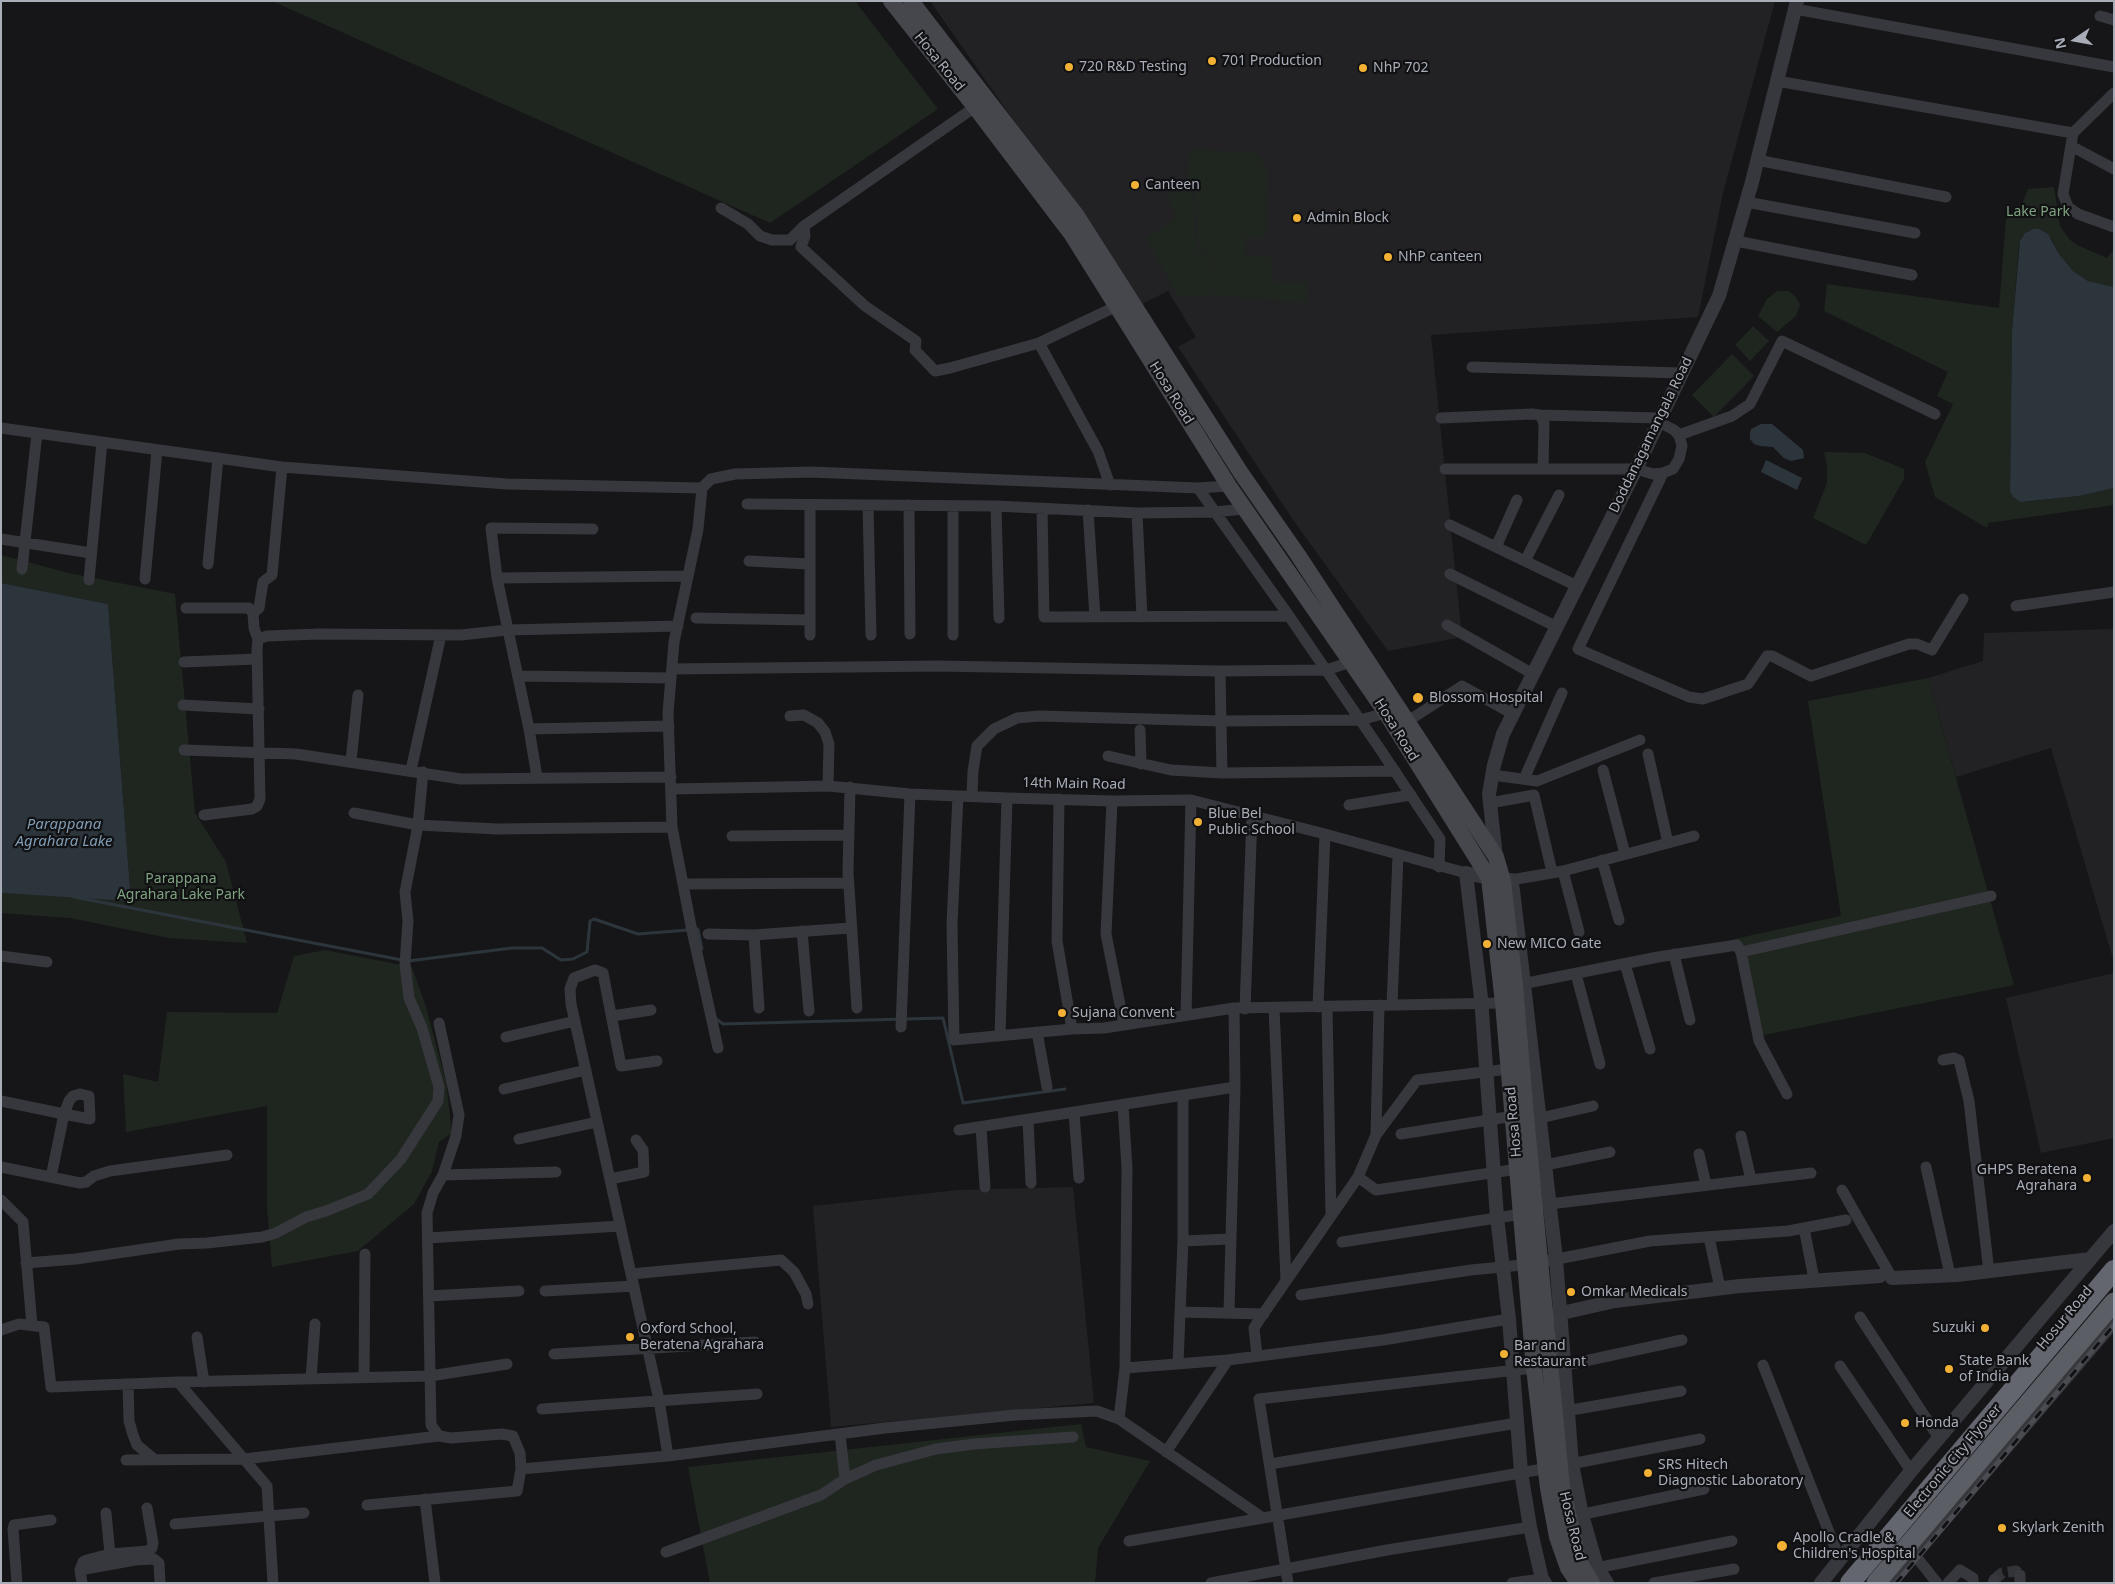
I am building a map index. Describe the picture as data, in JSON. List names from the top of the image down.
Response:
{
  "streets": {
    "highway": ["Hosur Road", "Electronic City Flyover"],
    "main road": ["Hosa Road"],
    "street": ["Doddanagamangala Road", "14th Main Road"]
  },
  "crossings": [
    ["Hosa Road", "Doddanagamangala Road"]
  ],
  "water": ["Parappana Agrahara Lake"],
  "parks": ["Lake Park", "Parappana Agrahara Lake Park"],
  "places": [
    "701 Production",
    "720 R&D Testing",
    "NhP 702",
    "Canteen",
    "Admin Block",
    "NhP canteen",
    "Blossom Hospital",
    "Blue Bel Public School",
    "New MICO Gate",
    "Sujana Convent",
    "GHPS Beratena Agrahara",
    "Omkar Medicals",
    "Suzuki",
    "Oxford School, Beratena Agrahara",
    "Bar and Restaurant",
    "State Bank of India",
    "Honda",
    "SRS Hitech Diagnostic Laboratory",
    "Skylark Zenith",
    "Apollo Cradle & Children's Hospital"
  ],
  "north": "left"
}
